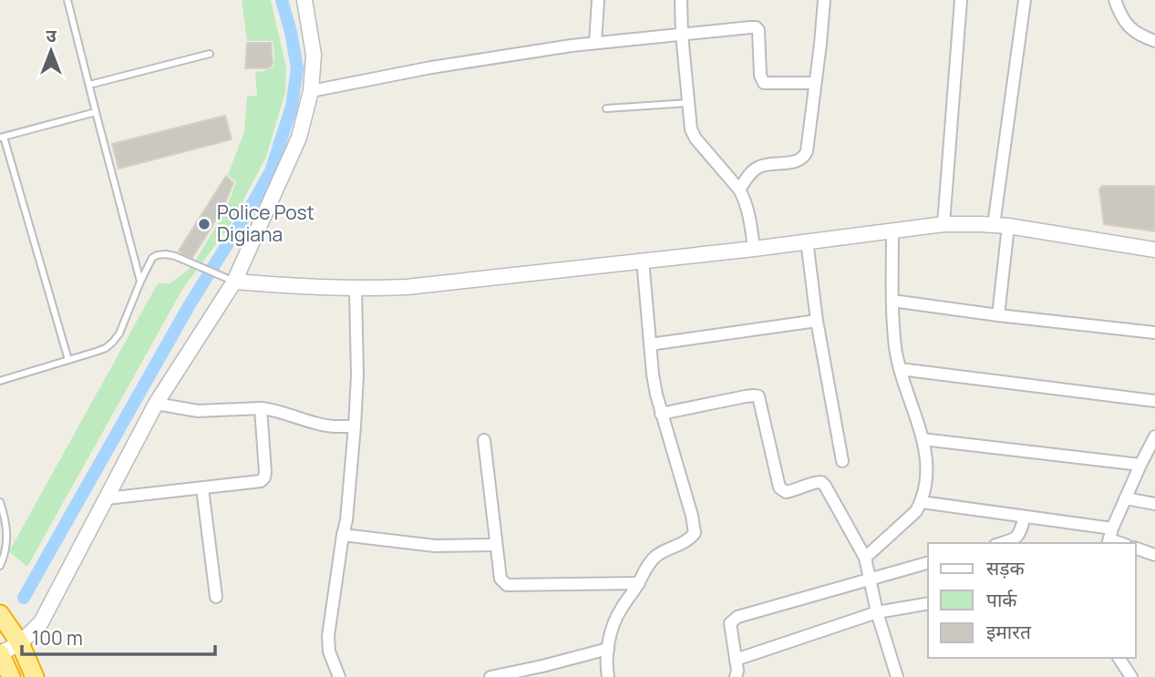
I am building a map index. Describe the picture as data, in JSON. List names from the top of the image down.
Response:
{
  "places": ["Police Post Digiana"],
  "legend": ["सड़क", "पार्क", "इमारत"],
  "scale_bar": "100 m",
  "north": "top"
}
